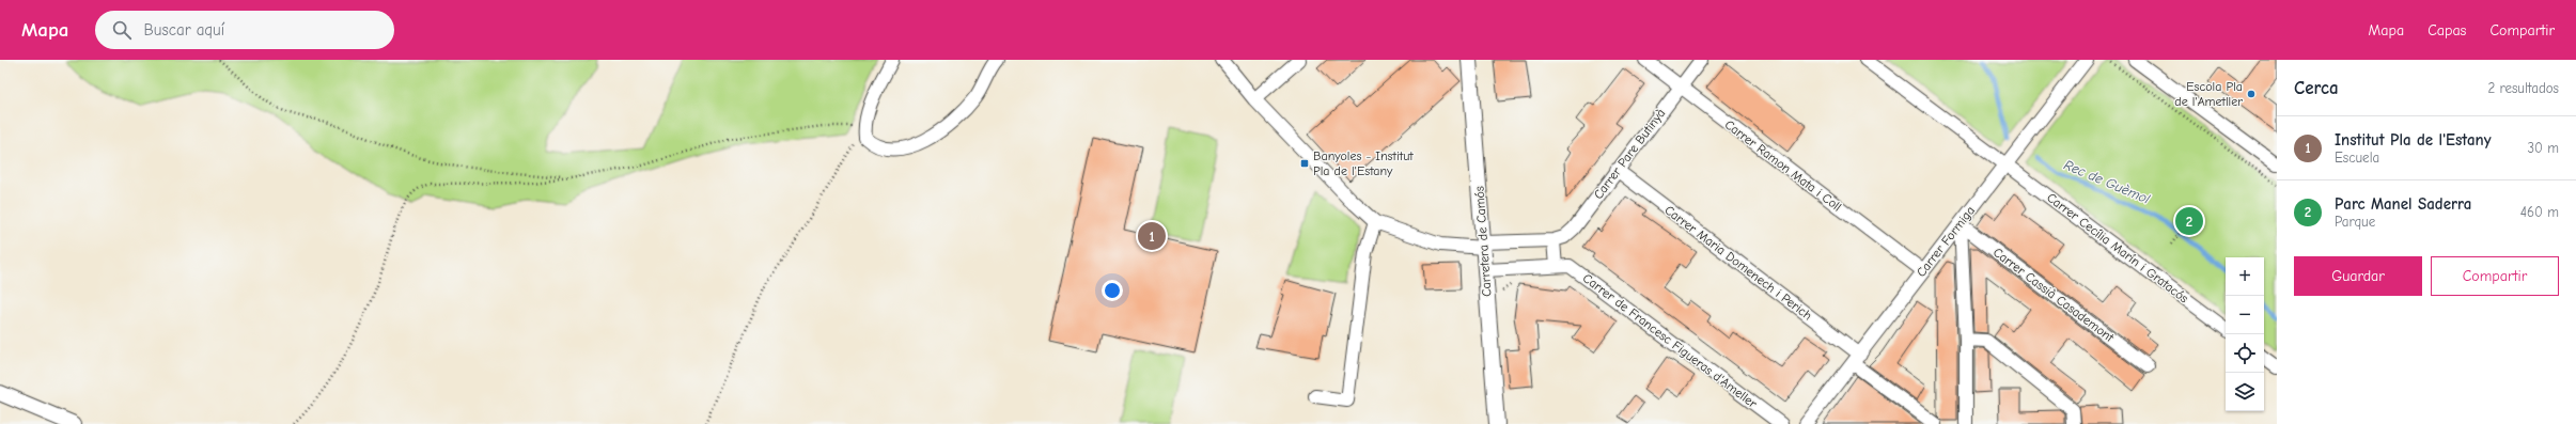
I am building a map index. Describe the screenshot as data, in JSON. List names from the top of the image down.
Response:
{
  "streets": {
    "street": [
      "Carrer Pare Butinyà",
      "Carrer Ramon Mata i Coll",
      "Carretera de Camós",
      "Carrer Formiga",
      "Carrer Cecília Marín i Gratacós",
      "Carrer Maria Domenech i Perich",
      "Carrer Cassià Casademont",
      "Carrer de Francesc Figueras d'Ameller"
    ]
  },
  "crossings": [
    ["Carrer Pare Butinyà", "Carrer Ramon Mata i Coll"],
    ["Carrer Pare Butinyà", "Carrer Maria Domenech i Perich"],
    ["Carrer Ramon Mata i Coll", "Carrer Formiga"],
    ["Carretera de Camós", "Carrer de Francesc Figueras d'Ameller"],
    ["Carrer Formiga", "Carrer Cecília Marín i Gratacós"],
    ["Carrer Formiga", "Carrer Maria Domenech i Perich"],
    ["Carrer Formiga", "Carrer Cassià Casademont"]
  ],
  "water": ["Rec de Guèmol"],
  "places": {
    "other": ["Escola Pla de l'Ametller"],
    "transit": ["Banyoles - Institut Pla de l'Estany"]
  },
  "page": {
    "header": "Mapa",
    "search": "Buscar aquí",
    "nav": ["Mapa", "Capas", "Compartir"],
    "heading": ["Cerca", "2 resultados"],
    "list": [
      {
        "mark": "1",
        "name": "Institut Pla de l'Estany",
        "note": "Escuela",
        "value": "30 m"
      },
      {
        "mark": "2",
        "name": "Parc Manel Saderra",
        "note": "Parque",
        "value": "460 m"
      }
    ],
    "pins": ["2", "1"],
    "buttons": ["Guardar", "Compartir"],
    "map_buttons": ["+", "−"]
  }
}
